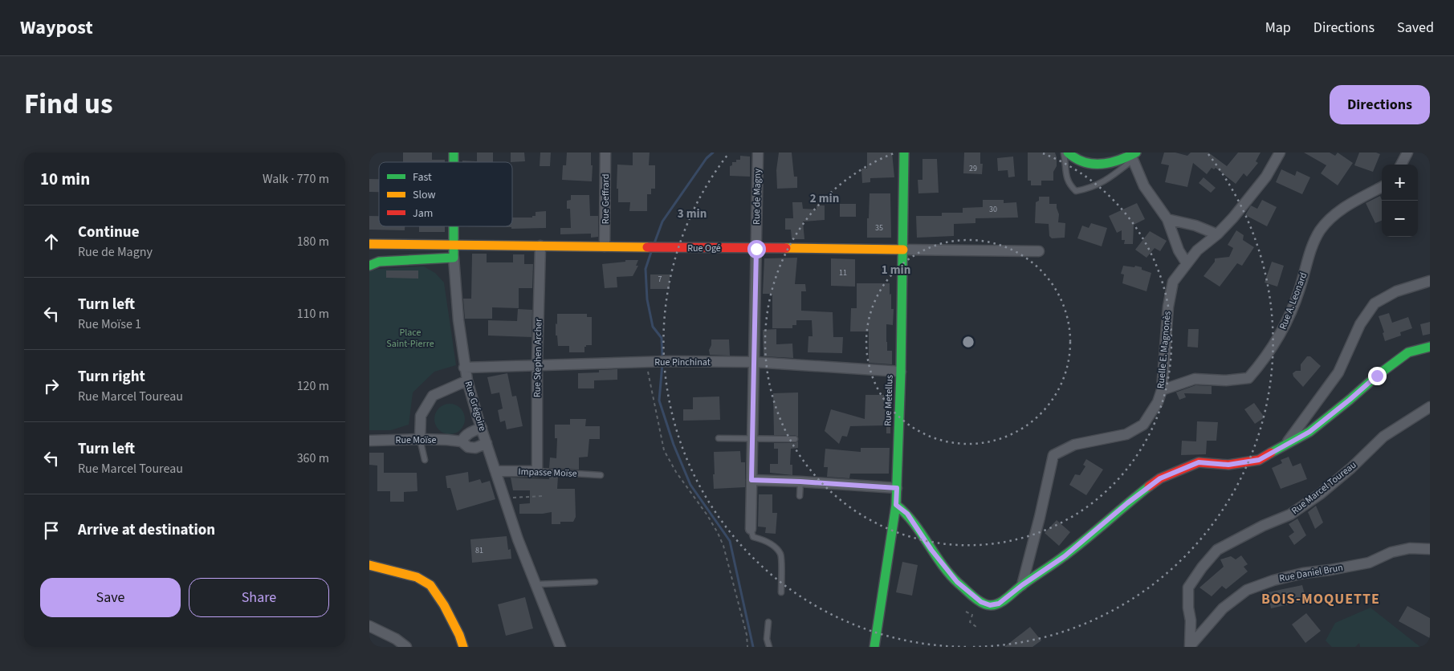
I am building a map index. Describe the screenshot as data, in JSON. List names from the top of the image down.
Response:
{
  "streets": {
    "street": [
      "Rue de Magny",
      "Rue Geffrard",
      "Rue Ogé",
      "Rue A. Leonard",
      "Ruelle E. Magnonès",
      "Rue Stephen Archer",
      "Rue Pinchinat",
      "Rue Metellus",
      "Rue Grégoire",
      "Rue Moïse",
      "Impasse Moïse",
      "Rue Marcel Toureau",
      "Rue Daniel Brun"
    ]
  },
  "crossings": [
    ["Rue de Magny", "Rue Ogé"],
    ["Rue de Magny", "Rue Pinchinat"],
    ["Rue Geffrard", "Rue Ogé"],
    ["Rue Ogé", "Rue Stephen Archer"],
    ["Rue Ogé", "Rue Metellus"],
    ["Rue Ogé", "Rue Grégoire"],
    ["Rue A. Leonard", "Ruelle E. Magnonès"],
    ["Rue Stephen Archer", "Rue Pinchinat"],
    ["Rue Stephen Archer", "Impasse Moïse"],
    ["Rue Pinchinat", "Rue Metellus"],
    ["Rue Pinchinat", "Rue Grégoire"],
    ["Rue Grégoire", "Rue Moïse"],
    ["Rue Grégoire", "Impasse Moïse"],
    ["Rue Marcel Toureau", "Rue Daniel Brun"]
  ],
  "districts": ["BOIS-MOQUETTE"],
  "parks": ["Place Saint-Pierre"],
  "house_numbers": [
    "29",
    "30",
    "35",
    "11",
    "7",
    "81"
  ],
  "legend": ["Fast", "Slow", "Jam"],
  "page": {
    "header": "Waypost",
    "nav": ["Map", "Directions", "Saved"],
    "title": "Find us",
    "buttons": [
      "Directions",
      ["Save", "Share"]
    ],
    "heading": ["10 min", "Walk · 770 m"],
    "map_buttons": ["+", "−"],
    "list": [
      ["Continue", "Rue de Magny", "180 m"],
      ["Turn left", "Rue Moïse 1", "110 m"],
      ["Turn right", "Rue Marcel Toureau", "120 m"],
      ["Turn left", "Rue Marcel Toureau", "360 m"],
      "Arrive at destination"
    ]
  },
  "rings": ["2 min", "3 min", "1 min"]
}
